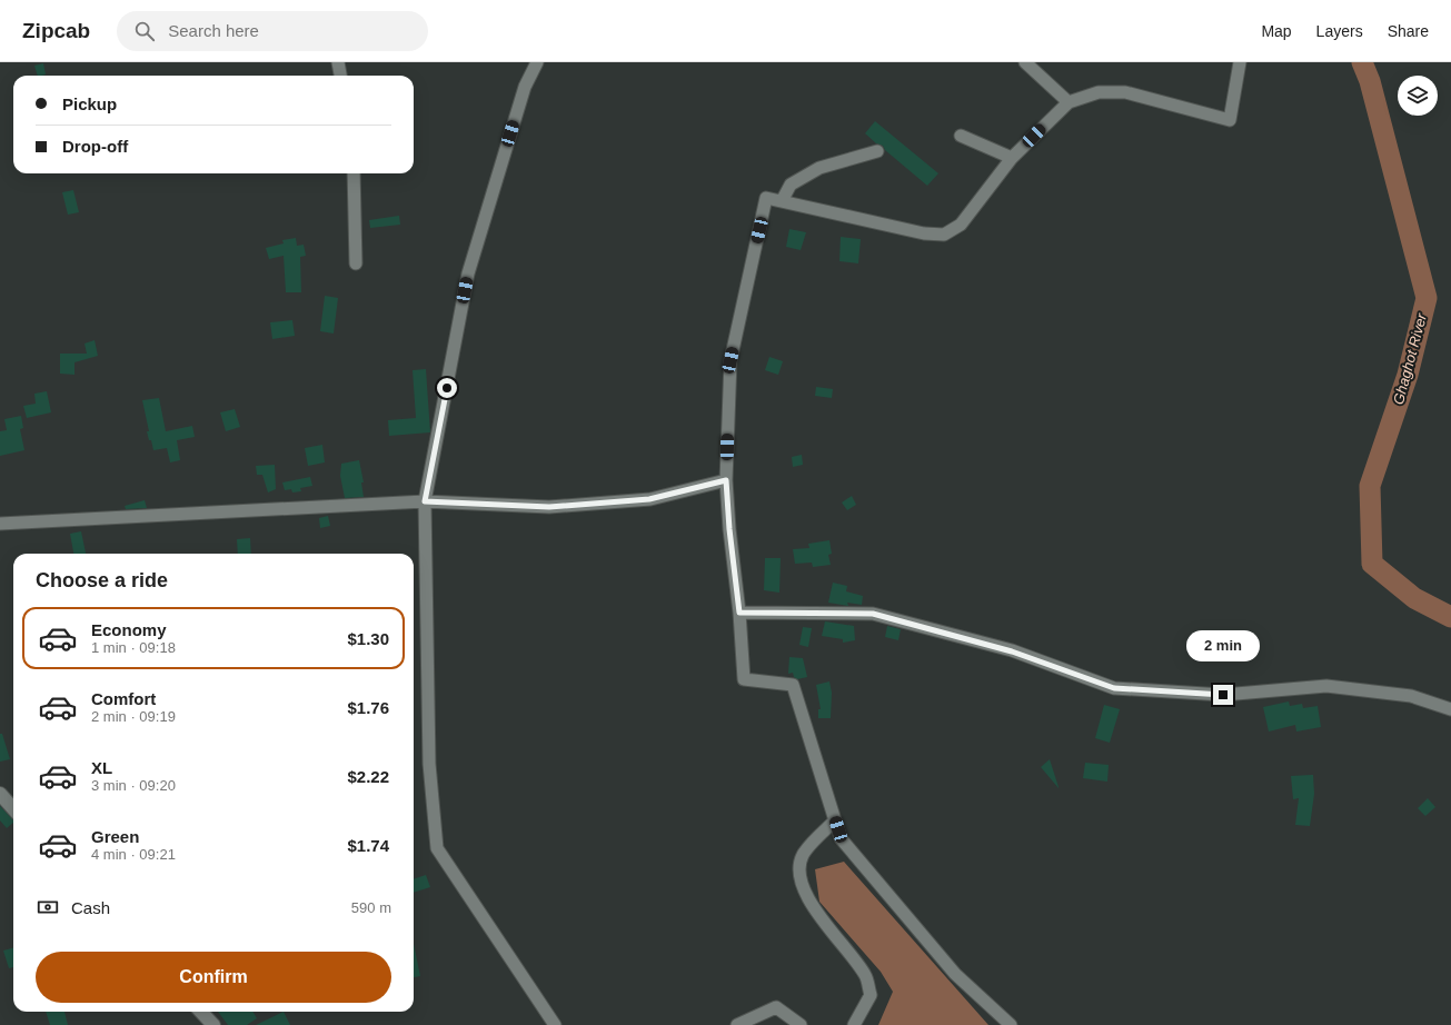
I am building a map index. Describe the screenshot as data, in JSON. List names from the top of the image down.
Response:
{
  "water": ["Ghaghot River"],
  "page": {
    "header": "Zipcab",
    "search": "Search here",
    "nav": ["Map", "Layers", "Share"],
    "banner": ["Pickup", "Drop-off"],
    "heading": "Choose a ride",
    "list": [
      {
        "name": "Economy",
        "note": "1 min · 09:18",
        "value": "$1.30"
      },
      {
        "name": "Comfort",
        "note": "2 min · 09:19",
        "value": "$1.76"
      },
      {
        "name": "XL",
        "note": "3 min · 09:20",
        "value": "$2.22"
      },
      {
        "name": "Green",
        "note": "4 min · 09:21",
        "value": "$1.74"
      }
    ],
    "bubble": "2 min",
    "pay": ["Cash", "590 m"],
    "buttons": "Confirm"
  }
}
